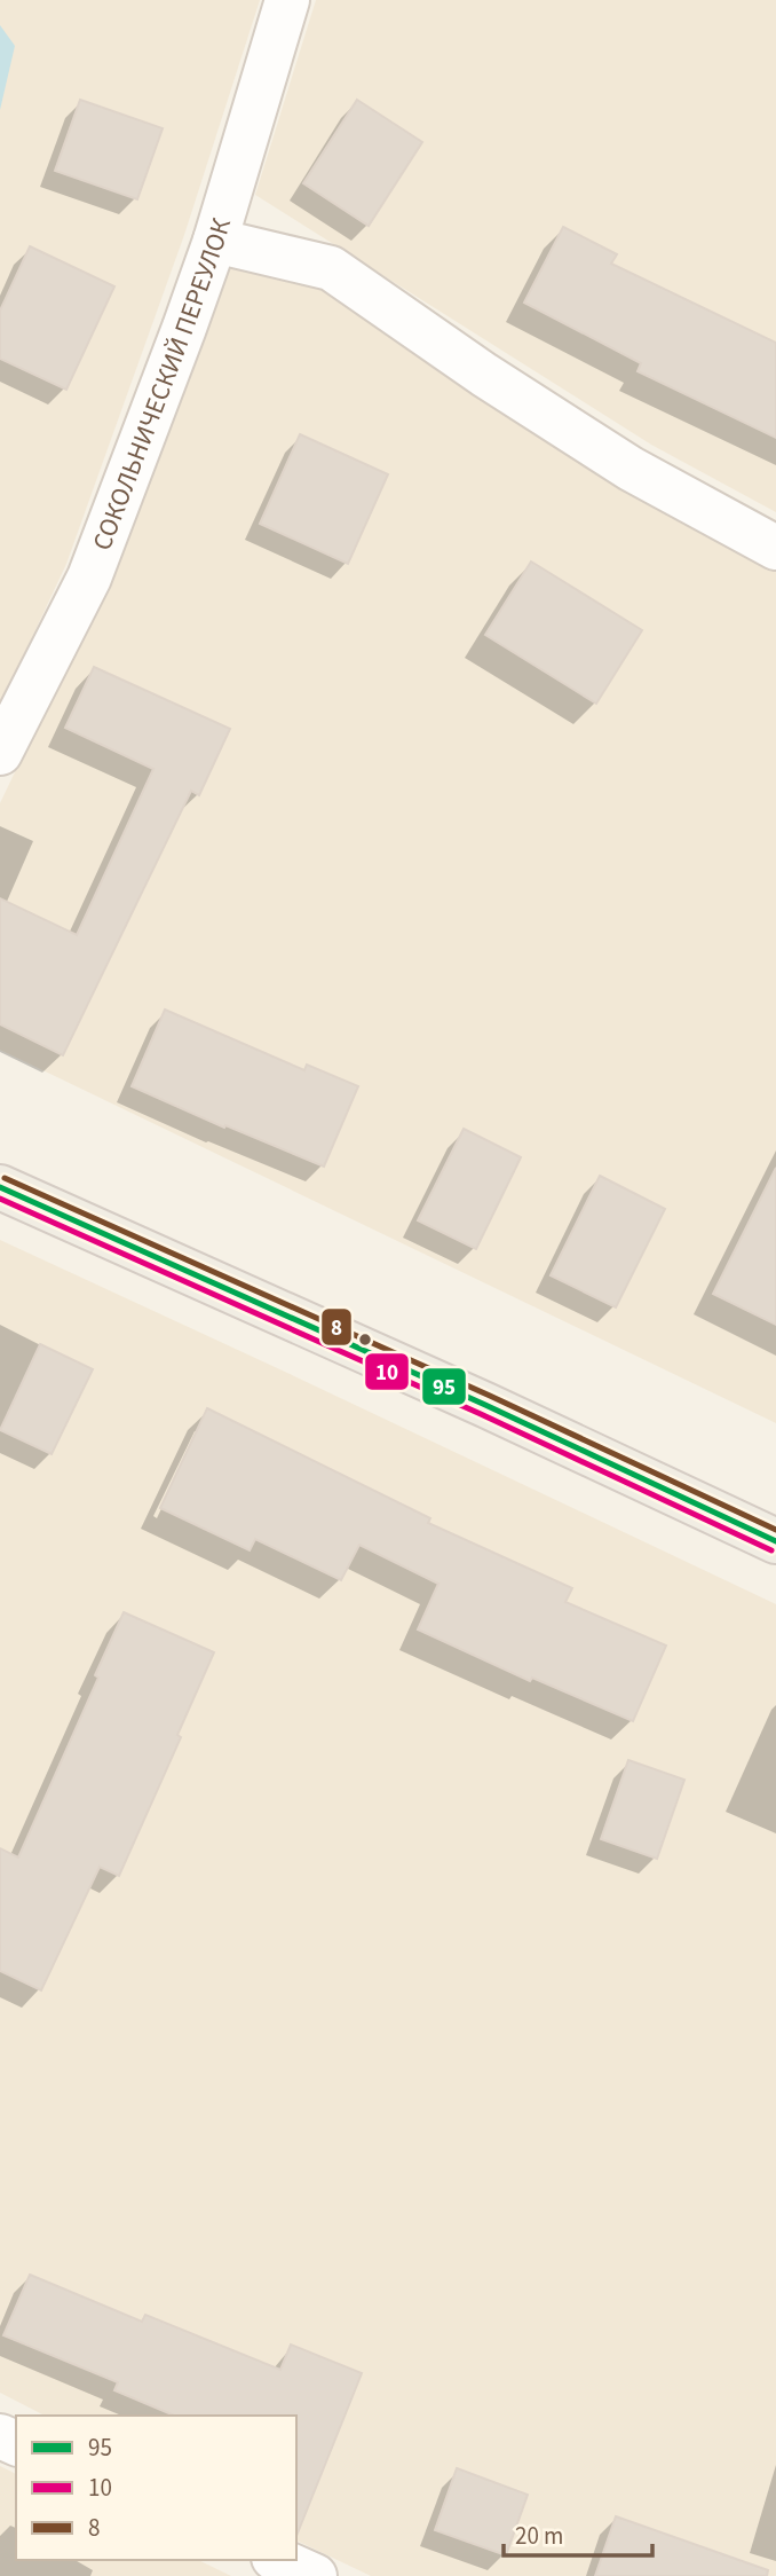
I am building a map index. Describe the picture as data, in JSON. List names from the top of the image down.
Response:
{
  "streets": {
    "street": ["СОКОЛЬНИЧЕСКИЙ ПЕРЕУЛОК"]
  },
  "lines": ["transit line 8", "transit line 95", "transit line 10"],
  "legend": ["95", "10", "8"],
  "scale_bar": "20 m"
}
